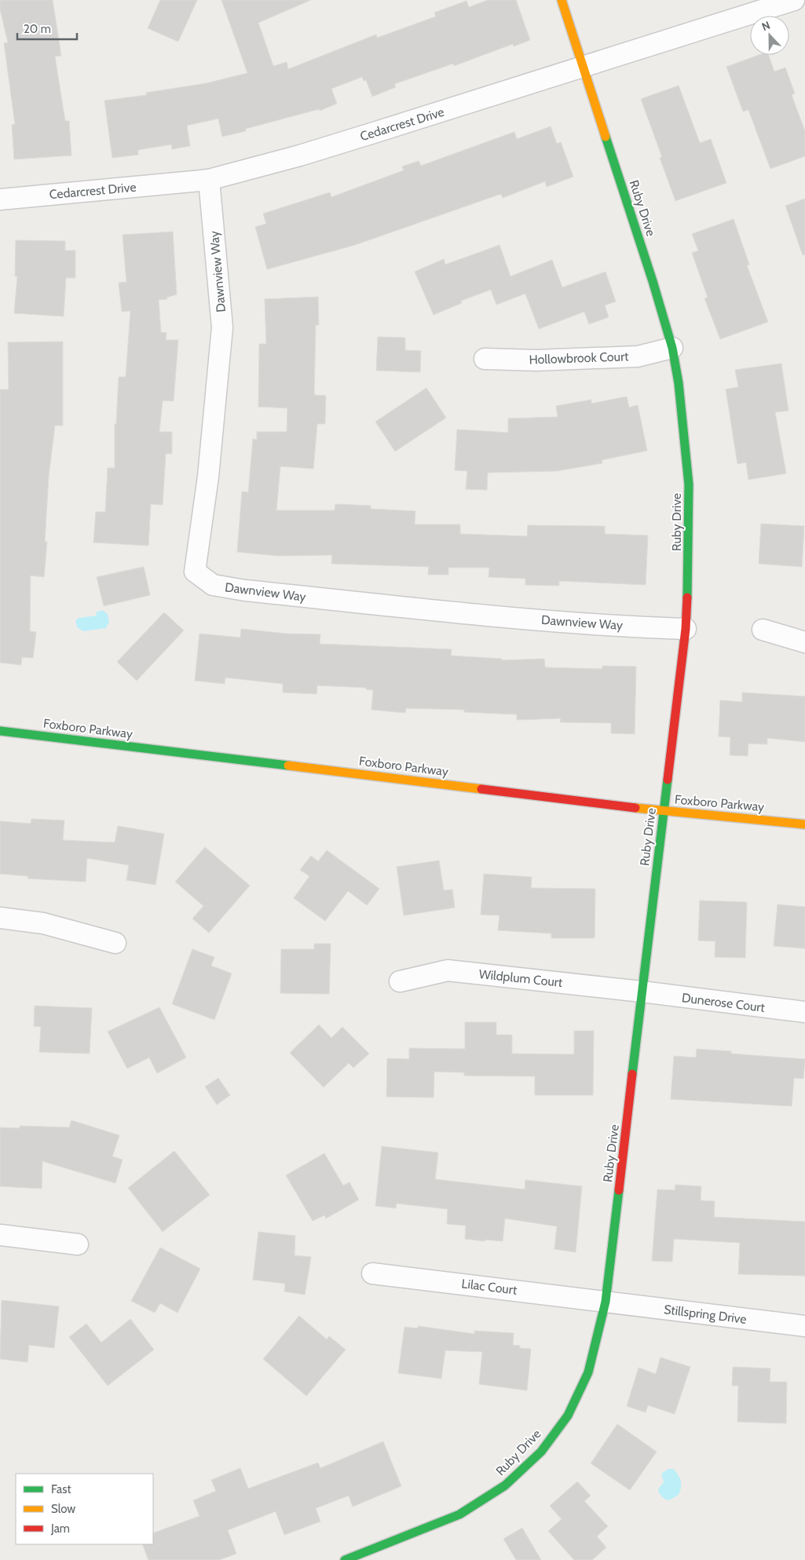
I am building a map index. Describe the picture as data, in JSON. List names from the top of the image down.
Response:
{
  "streets": {
    "street": [
      "Cedarcrest Drive",
      "Ruby Drive",
      "Dawnview Way",
      "Hollowbrook Court",
      "Foxboro Parkway",
      "Wildplum Court",
      "Dunerose Court",
      "Lilac Court",
      "Stillspring Drive"
    ]
  },
  "crossings": [
    ["Cedarcrest Drive", "Ruby Drive"],
    ["Cedarcrest Drive", "Dawnview Way"],
    ["Ruby Drive", "Dawnview Way"],
    ["Ruby Drive", "Hollowbrook Court"],
    ["Ruby Drive", "Foxboro Parkway"],
    ["Ruby Drive", "Wildplum Court"],
    ["Ruby Drive", "Dunerose Court"],
    ["Ruby Drive", "Lilac Court"],
    ["Ruby Drive", "Stillspring Drive"],
    ["Wildplum Court", "Dunerose Court"],
    ["Lilac Court", "Stillspring Drive"]
  ],
  "legend": ["Fast", "Slow", "Jam"],
  "scale_bar": "20 m",
  "north": "top"
}
